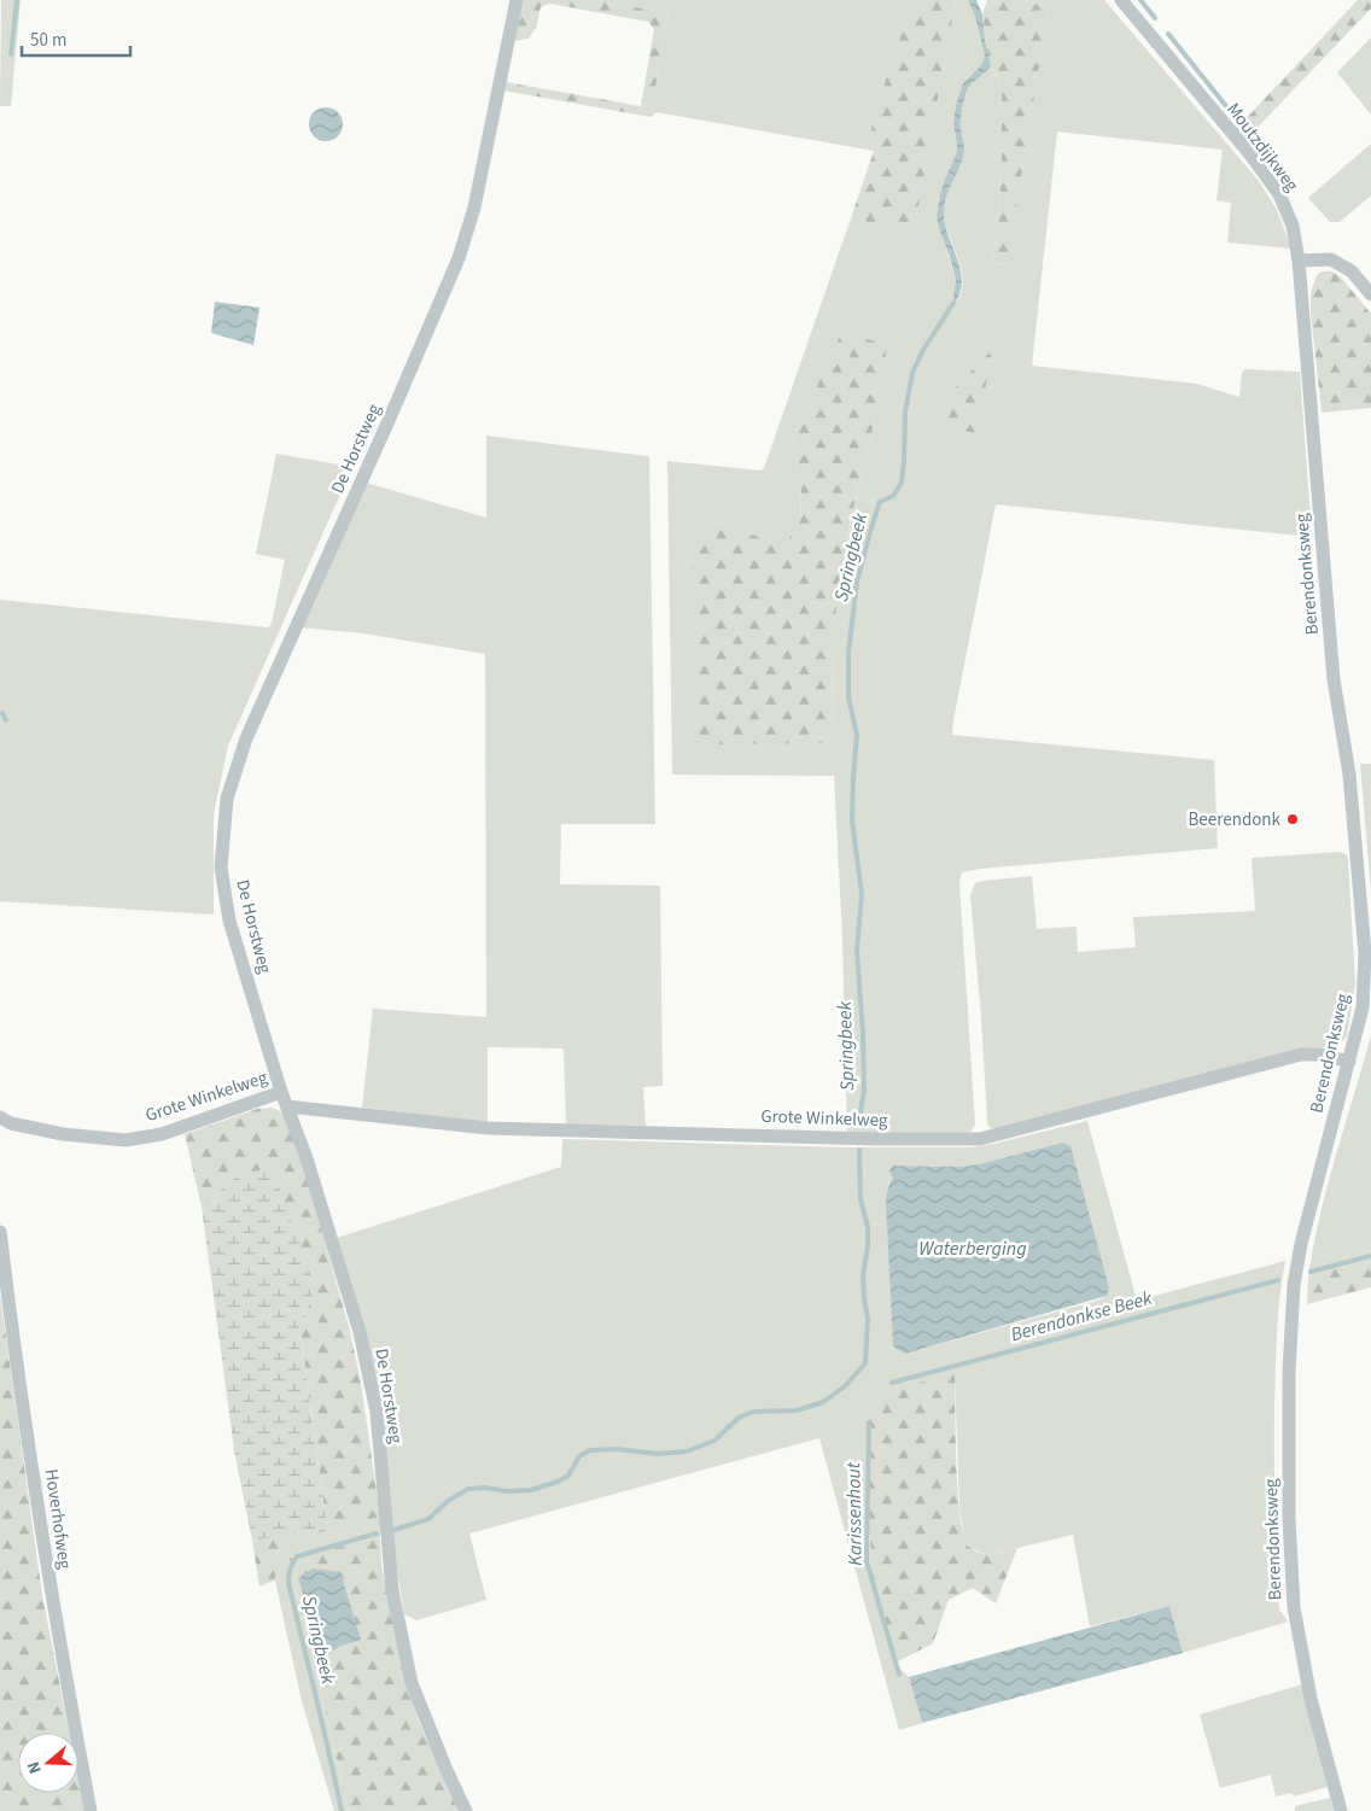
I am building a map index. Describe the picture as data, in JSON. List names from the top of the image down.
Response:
{
  "streets": {
    "street": [
      "Moutzdijkweg",
      "De Horstweg",
      "Berendonksweg",
      "Grote Winkelweg",
      "Hoverhofweg"
    ]
  },
  "crossings": [
    ["Moutzdijkweg", "Berendonksweg"],
    ["De Horstweg", "Grote Winkelweg"],
    ["Berendonksweg", "Grote Winkelweg"]
  ],
  "water": [
    "Springbeek",
    "Waterberging",
    "Berendonkse Beek",
    "Karissenhout"
  ],
  "places": ["Beerendonk"],
  "scale_bar": "50 m",
  "north": "left"
}
